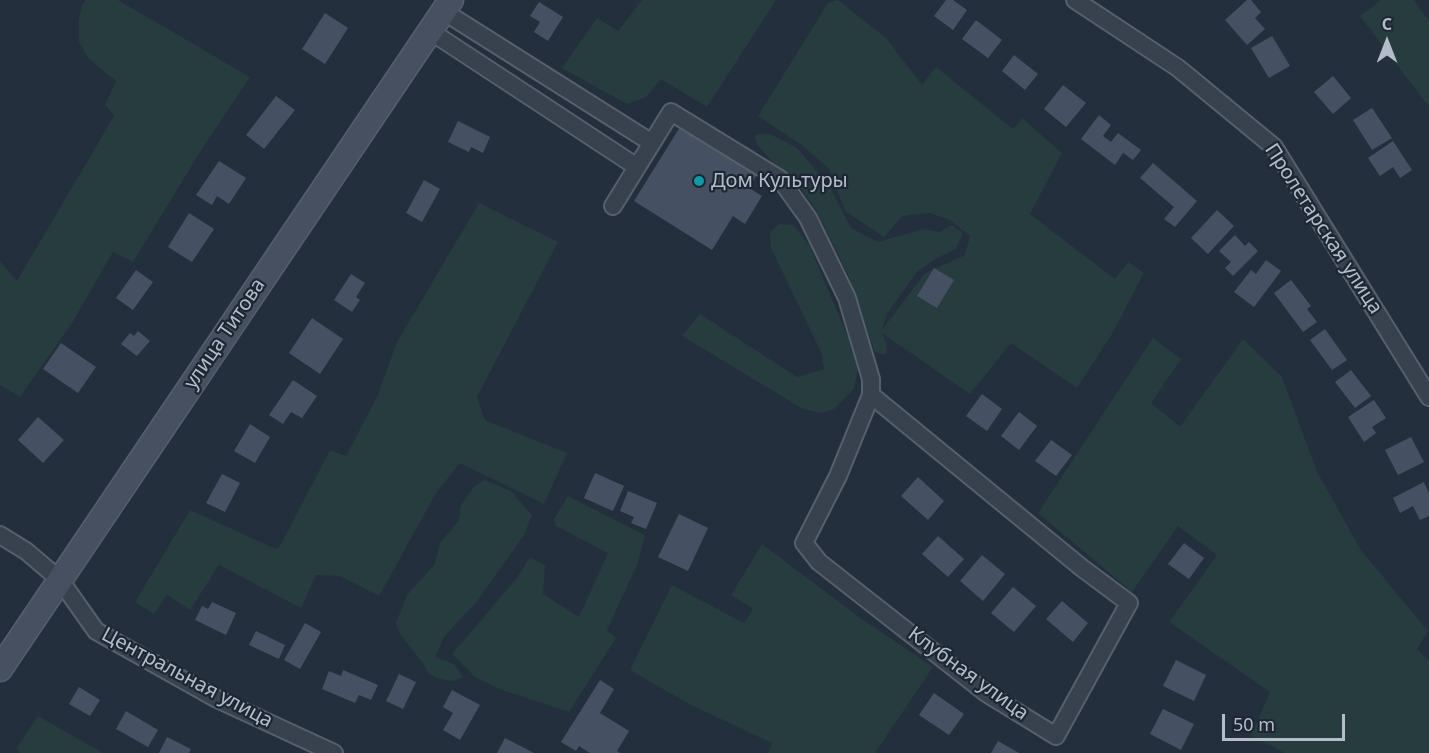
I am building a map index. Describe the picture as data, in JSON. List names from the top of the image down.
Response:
{
  "streets": {
    "main road": ["улица Титова"],
    "street": ["Пролетарская улица", "Клубная улица", "Центральная улица"]
  },
  "crossings": [
    ["улица Титова", "Центральная улица"]
  ],
  "places": ["Дом Культуры"],
  "scale_bar": "50 m",
  "north": "top"
}
